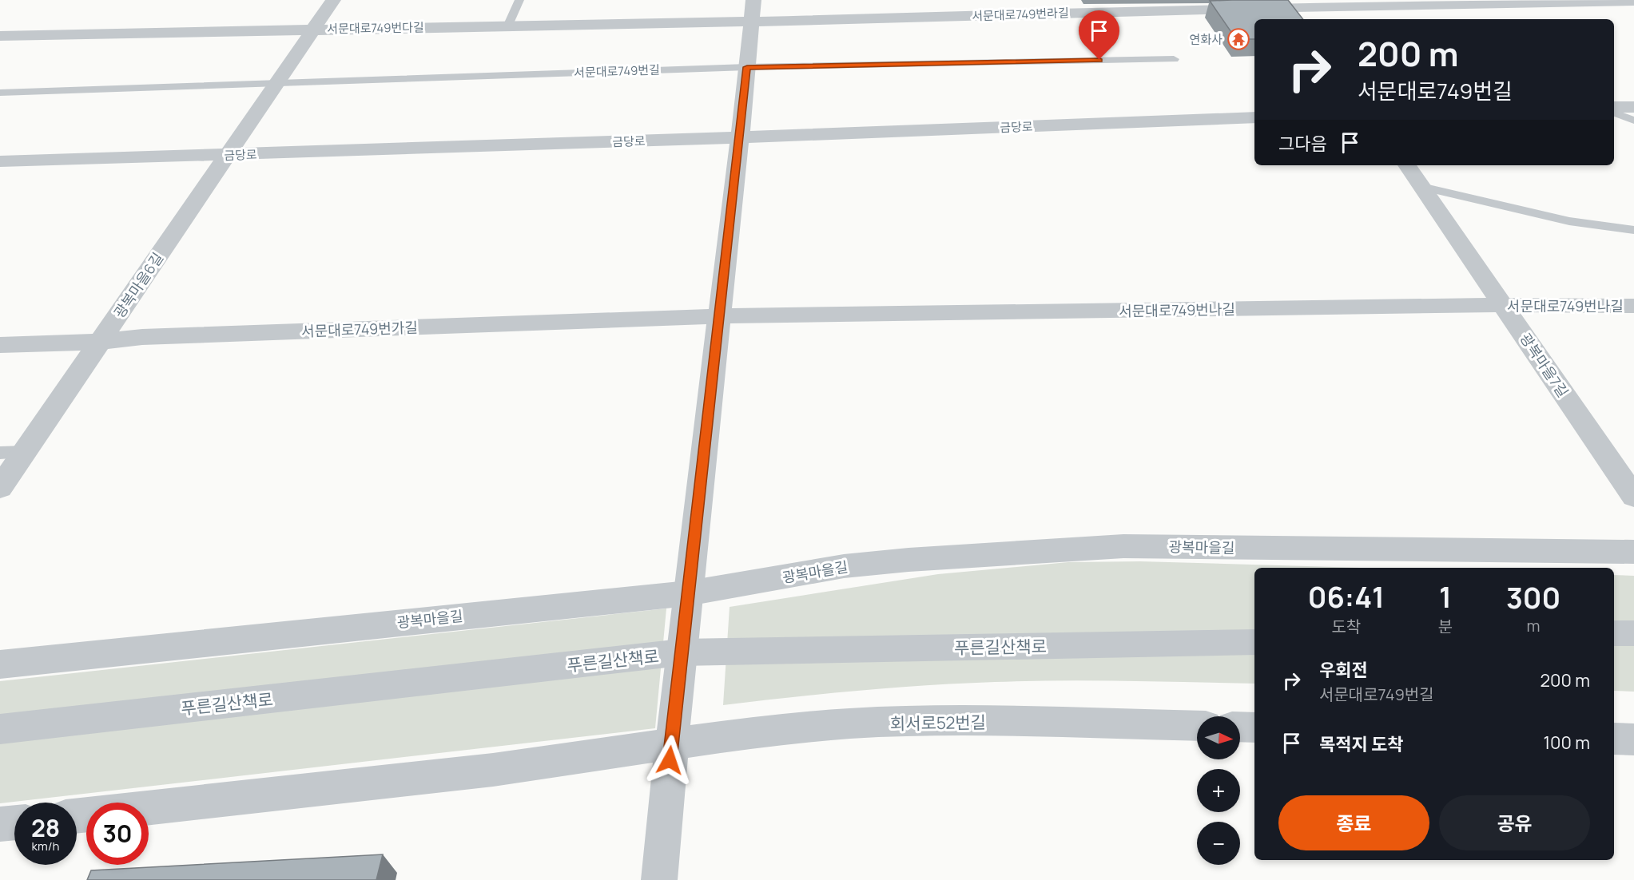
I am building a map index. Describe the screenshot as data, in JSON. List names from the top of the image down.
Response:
{
  "streets": {
    "street": [
      "서문대로749번라길",
      "서문대로749번다길",
      "금당로",
      "광복마을6길",
      "서문대로749번나길",
      "서문대로749번가길",
      "광복마을7길",
      "광복마을길",
      "푸른길산책로",
      "회서로52번길"
    ],
    "lane": ["서문대로749번길"]
  },
  "crossings": [
    ["서문대로749번라길", "서문대로749번다길"],
    ["서문대로749번다길", "광복마을6길"],
    ["서문대로749번길", "광복마을6길"],
    ["금당로", "광복마을6길"],
    ["광복마을6길", "서문대로749번가길"],
    ["서문대로749번나길", "서문대로749번가길"],
    ["서문대로749번나길", "광복마을7길"]
  ],
  "places": {
    "temple": ["연화사"]
  },
  "north": "right",
  "page": {
    "turn": ["200 m", "서문대로749번길"],
    "then": "그다음",
    "eta": [
      "06:41",
      "도착",
      "1",
      "분",
      "300",
      "m"
    ],
    "list": [
      {
        "name": "우회전",
        "note": "서문대로749번길",
        "value": "200 m"
      },
      {
        "name": "목적지 도착",
        "value": "100 m"
      }
    ],
    "map_buttons": ["+", "−"],
    "buttons": ["종료", "공유"],
    "speed": "28 km/h",
    "limit": "30"
  }
}
